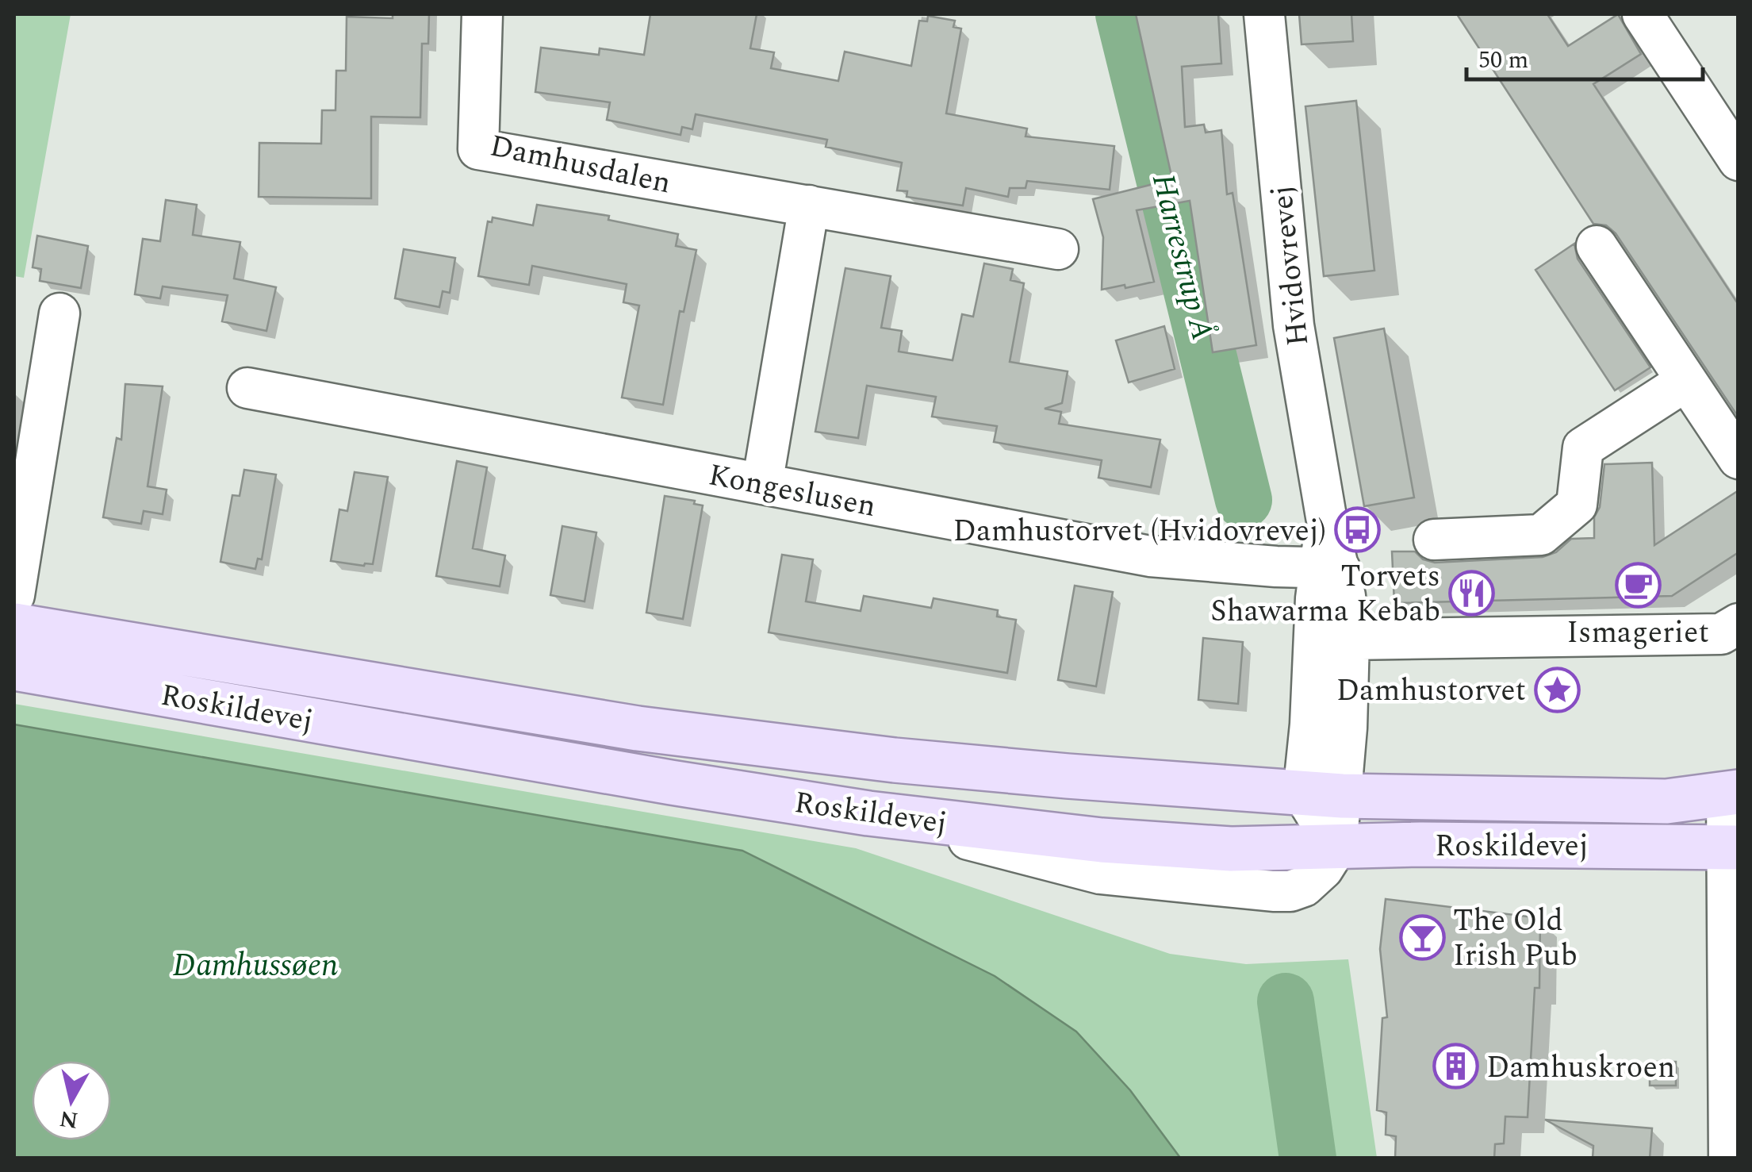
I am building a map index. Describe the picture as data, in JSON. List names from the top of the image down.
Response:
{
  "streets": {
    "main road": ["Roskildevej"],
    "street": ["Damhusdalen", "Hvidovrevej", "Kongeslusen"]
  },
  "crossings": [
    ["Hvidovrevej", "Kongeslusen"],
    ["Hvidovrevej", "Roskildevej"]
  ],
  "water": ["Harrestrup Å", "Damhussøen"],
  "places": {
    "bus stop": ["Damhustorvet (Hvidovrevej)"],
    "cafe": ["Ismageriet"],
    "restaurant": ["Torvets Shawarma Kebab"],
    "place": ["Damhustorvet"],
    "bar": ["The Old Irish Pub"],
    "building": ["Damhuskroen"]
  },
  "scale_bar": "50 m",
  "north": "bottom"
}
